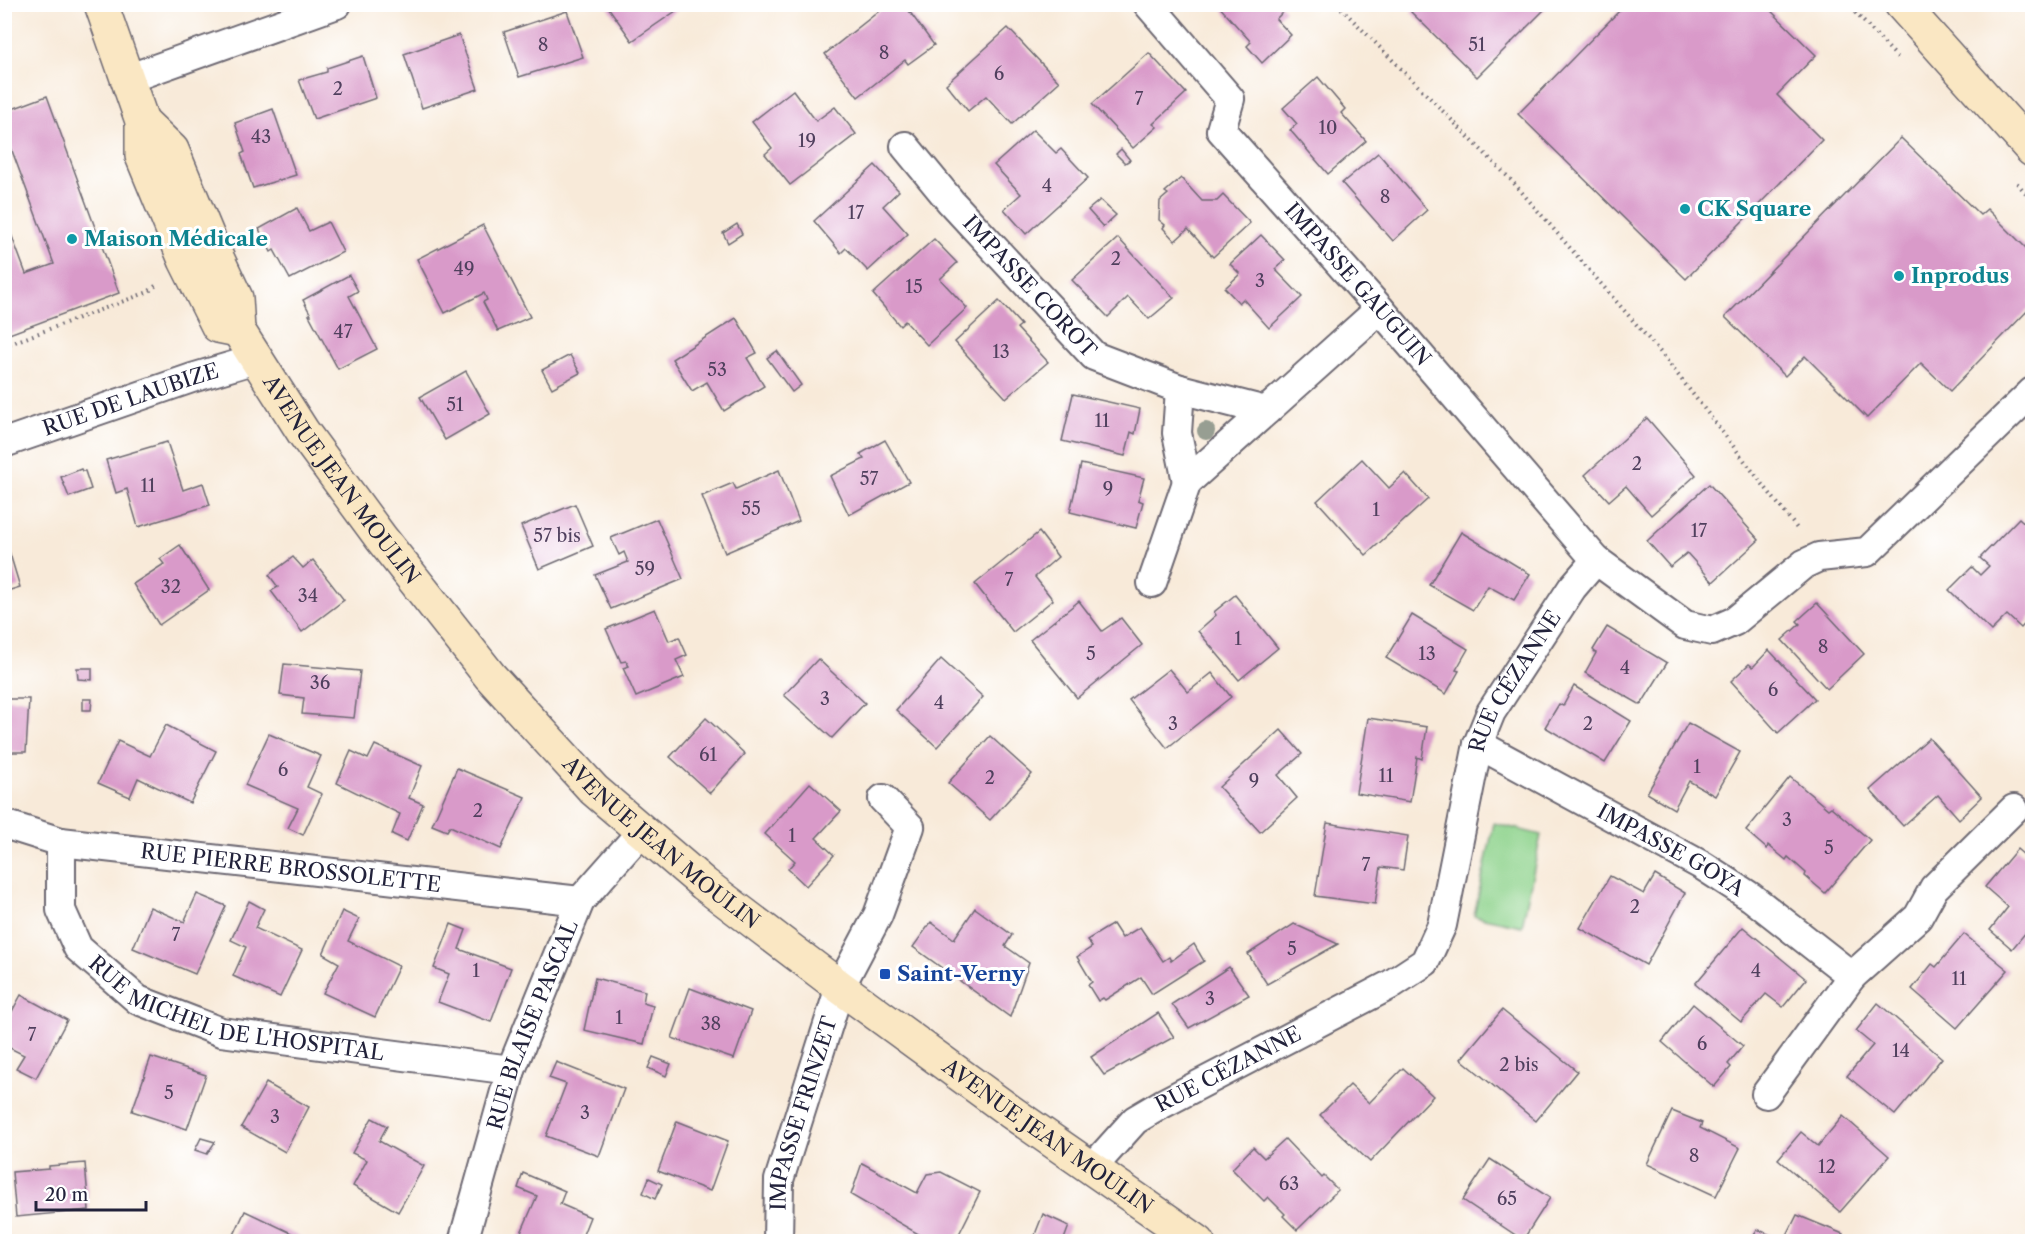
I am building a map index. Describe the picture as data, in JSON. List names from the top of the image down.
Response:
{
  "streets": {
    "main road": ["AVENUE JEAN MOULIN"],
    "street": [
      "IMPASSE COROT",
      "IMPASSE GAUGUIN",
      "RUE DE LAUBIZE",
      "RUE CÉZANNE",
      "IMPASSE GOYA",
      "RUE PIERRE BROSSOLETTE",
      "RUE MICHEL DE L'HOSPITAL",
      "RUE BLAISE PASCAL",
      "IMPASSE FRINZET"
    ]
  },
  "crossings": [
    ["IMPASSE GAUGUIN", "RUE CÉZANNE"],
    ["RUE DE LAUBIZE", "AVENUE JEAN MOULIN"],
    ["AVENUE JEAN MOULIN", "RUE CÉZANNE"],
    ["AVENUE JEAN MOULIN", "RUE BLAISE PASCAL"],
    ["AVENUE JEAN MOULIN", "IMPASSE FRINZET"],
    ["RUE CÉZANNE", "IMPASSE GOYA"],
    ["RUE PIERRE BROSSOLETTE", "RUE MICHEL DE L'HOSPITAL"],
    ["RUE PIERRE BROSSOLETTE", "RUE BLAISE PASCAL"],
    ["RUE MICHEL DE L'HOSPITAL", "RUE BLAISE PASCAL"]
  ],
  "places": {
    "other": ["CK Square", "Maison Médicale", "Inprodus"],
    "transit": ["Saint-Verny"]
  },
  "house_numbers": [
    "8",
    "51",
    "8",
    "6",
    "2",
    "7",
    "10",
    "43",
    "19",
    "4",
    "8",
    "17",
    "2",
    "49",
    "3",
    "15",
    "47",
    "13",
    "53",
    "51",
    "11",
    "2",
    "57",
    "11",
    "9",
    "55",
    "1",
    "17",
    "57 bis",
    "59",
    "7",
    "32",
    "34",
    "1",
    "8",
    "5",
    "13",
    "4",
    "36",
    "6",
    "3",
    "4",
    "3",
    "2",
    "61",
    "1",
    "6",
    "11",
    "2",
    "9",
    "2",
    "3",
    "1",
    "5",
    "7",
    "2",
    "7",
    "5",
    "1",
    "4",
    "11",
    "3",
    "1",
    "38",
    "7",
    "6",
    "14",
    "2 bis",
    "5",
    "3",
    "3",
    "8",
    "12",
    "63",
    "65"
  ],
  "scale_bar": "20 m"
}
